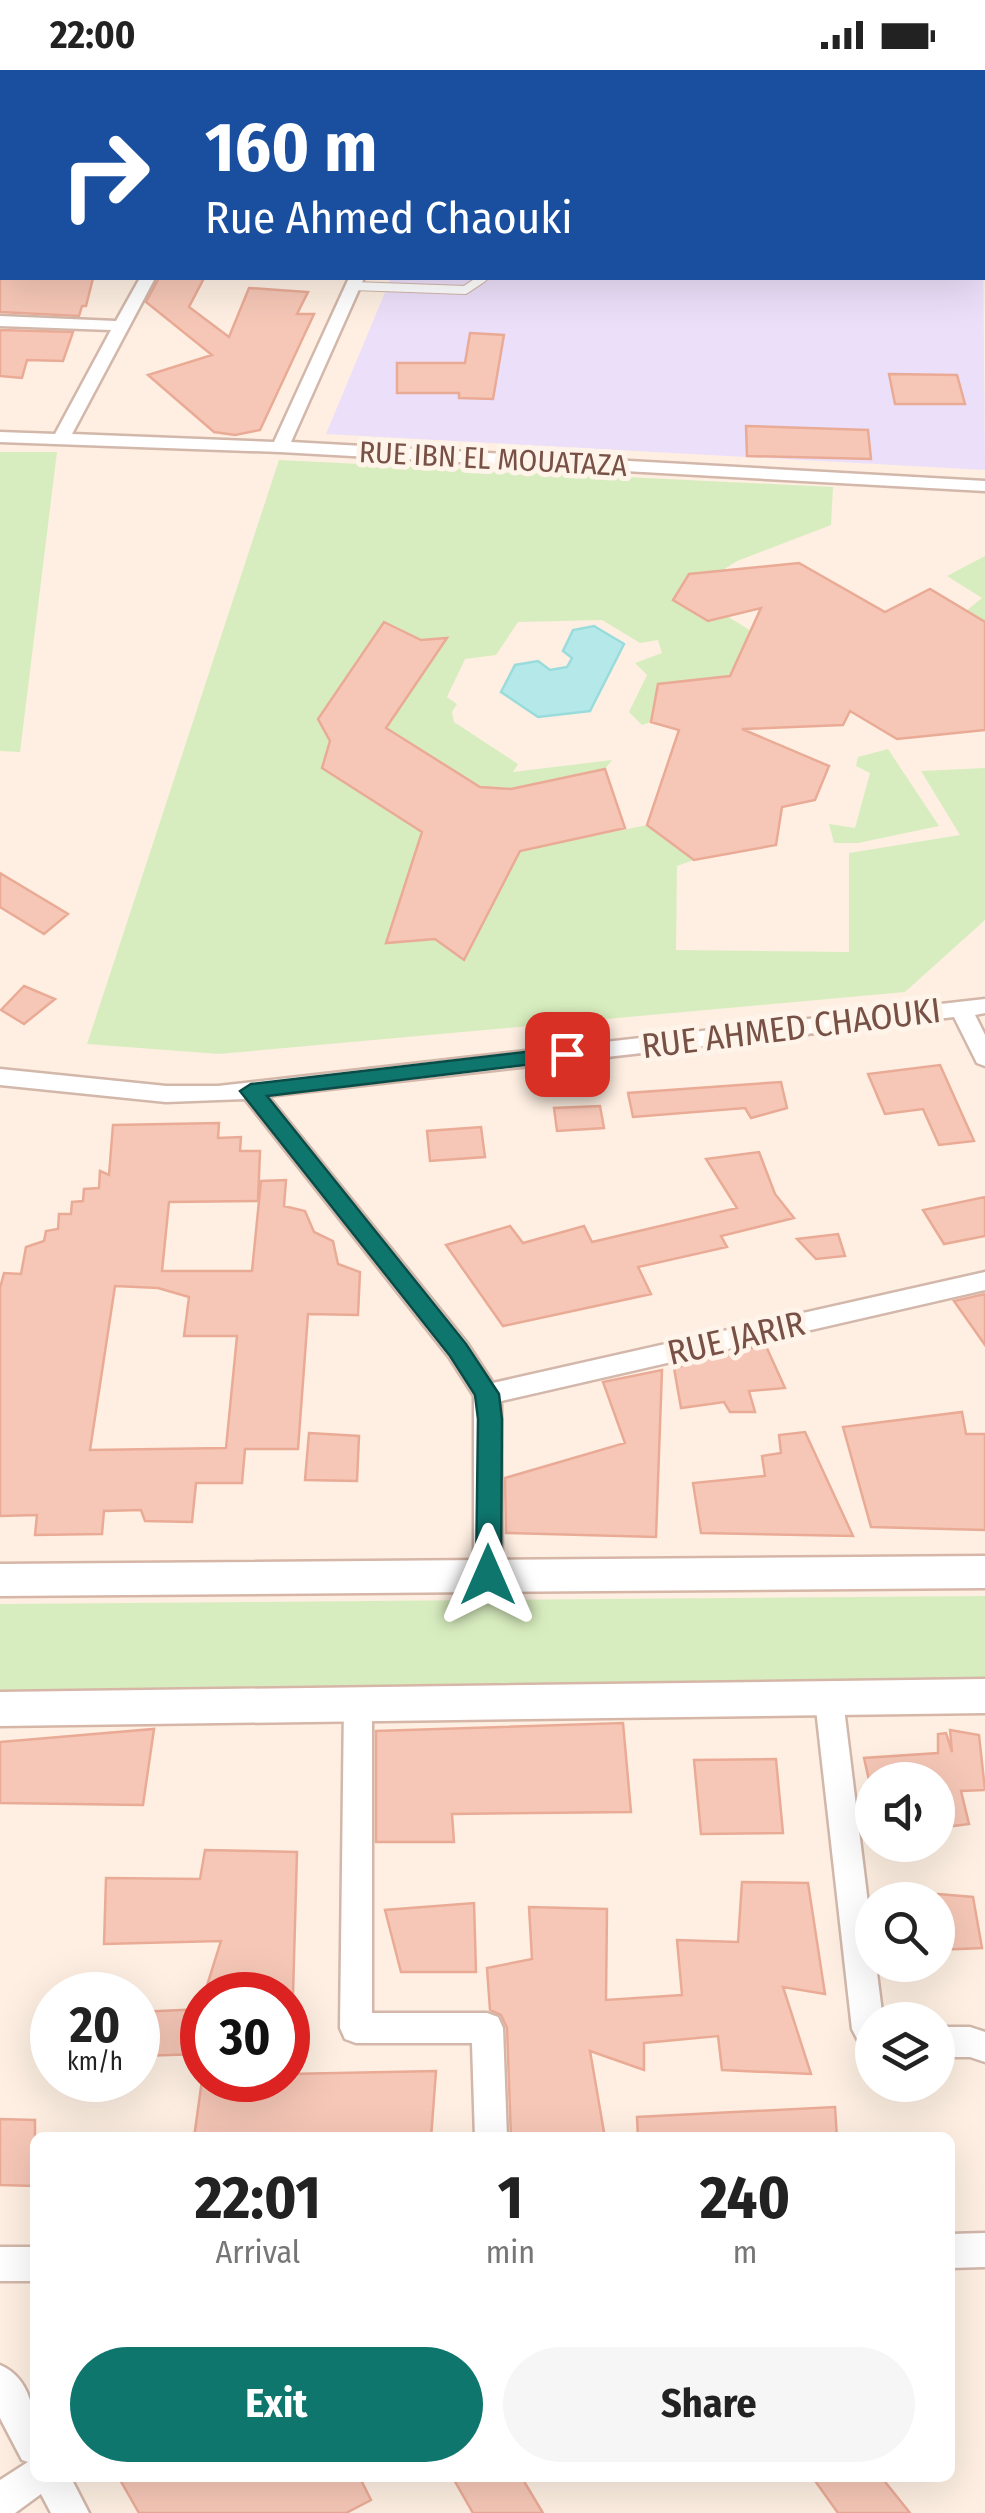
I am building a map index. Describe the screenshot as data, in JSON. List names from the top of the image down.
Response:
{
  "streets": {
    "street": ["RUE IBN EL MOUATAZA", "RUE AHMED CHAOUKI", "RUE JARIR"]
  },
  "page": {
    "status": "22:00",
    "turn": ["160 m", "Rue Ahmed Chaouki"],
    "speed": "20 km/h",
    "limit": "30",
    "eta": [
      "22:01",
      "Arrival",
      "1",
      "min",
      "240",
      "m"
    ],
    "buttons": ["Exit", "Share"]
  }
}
